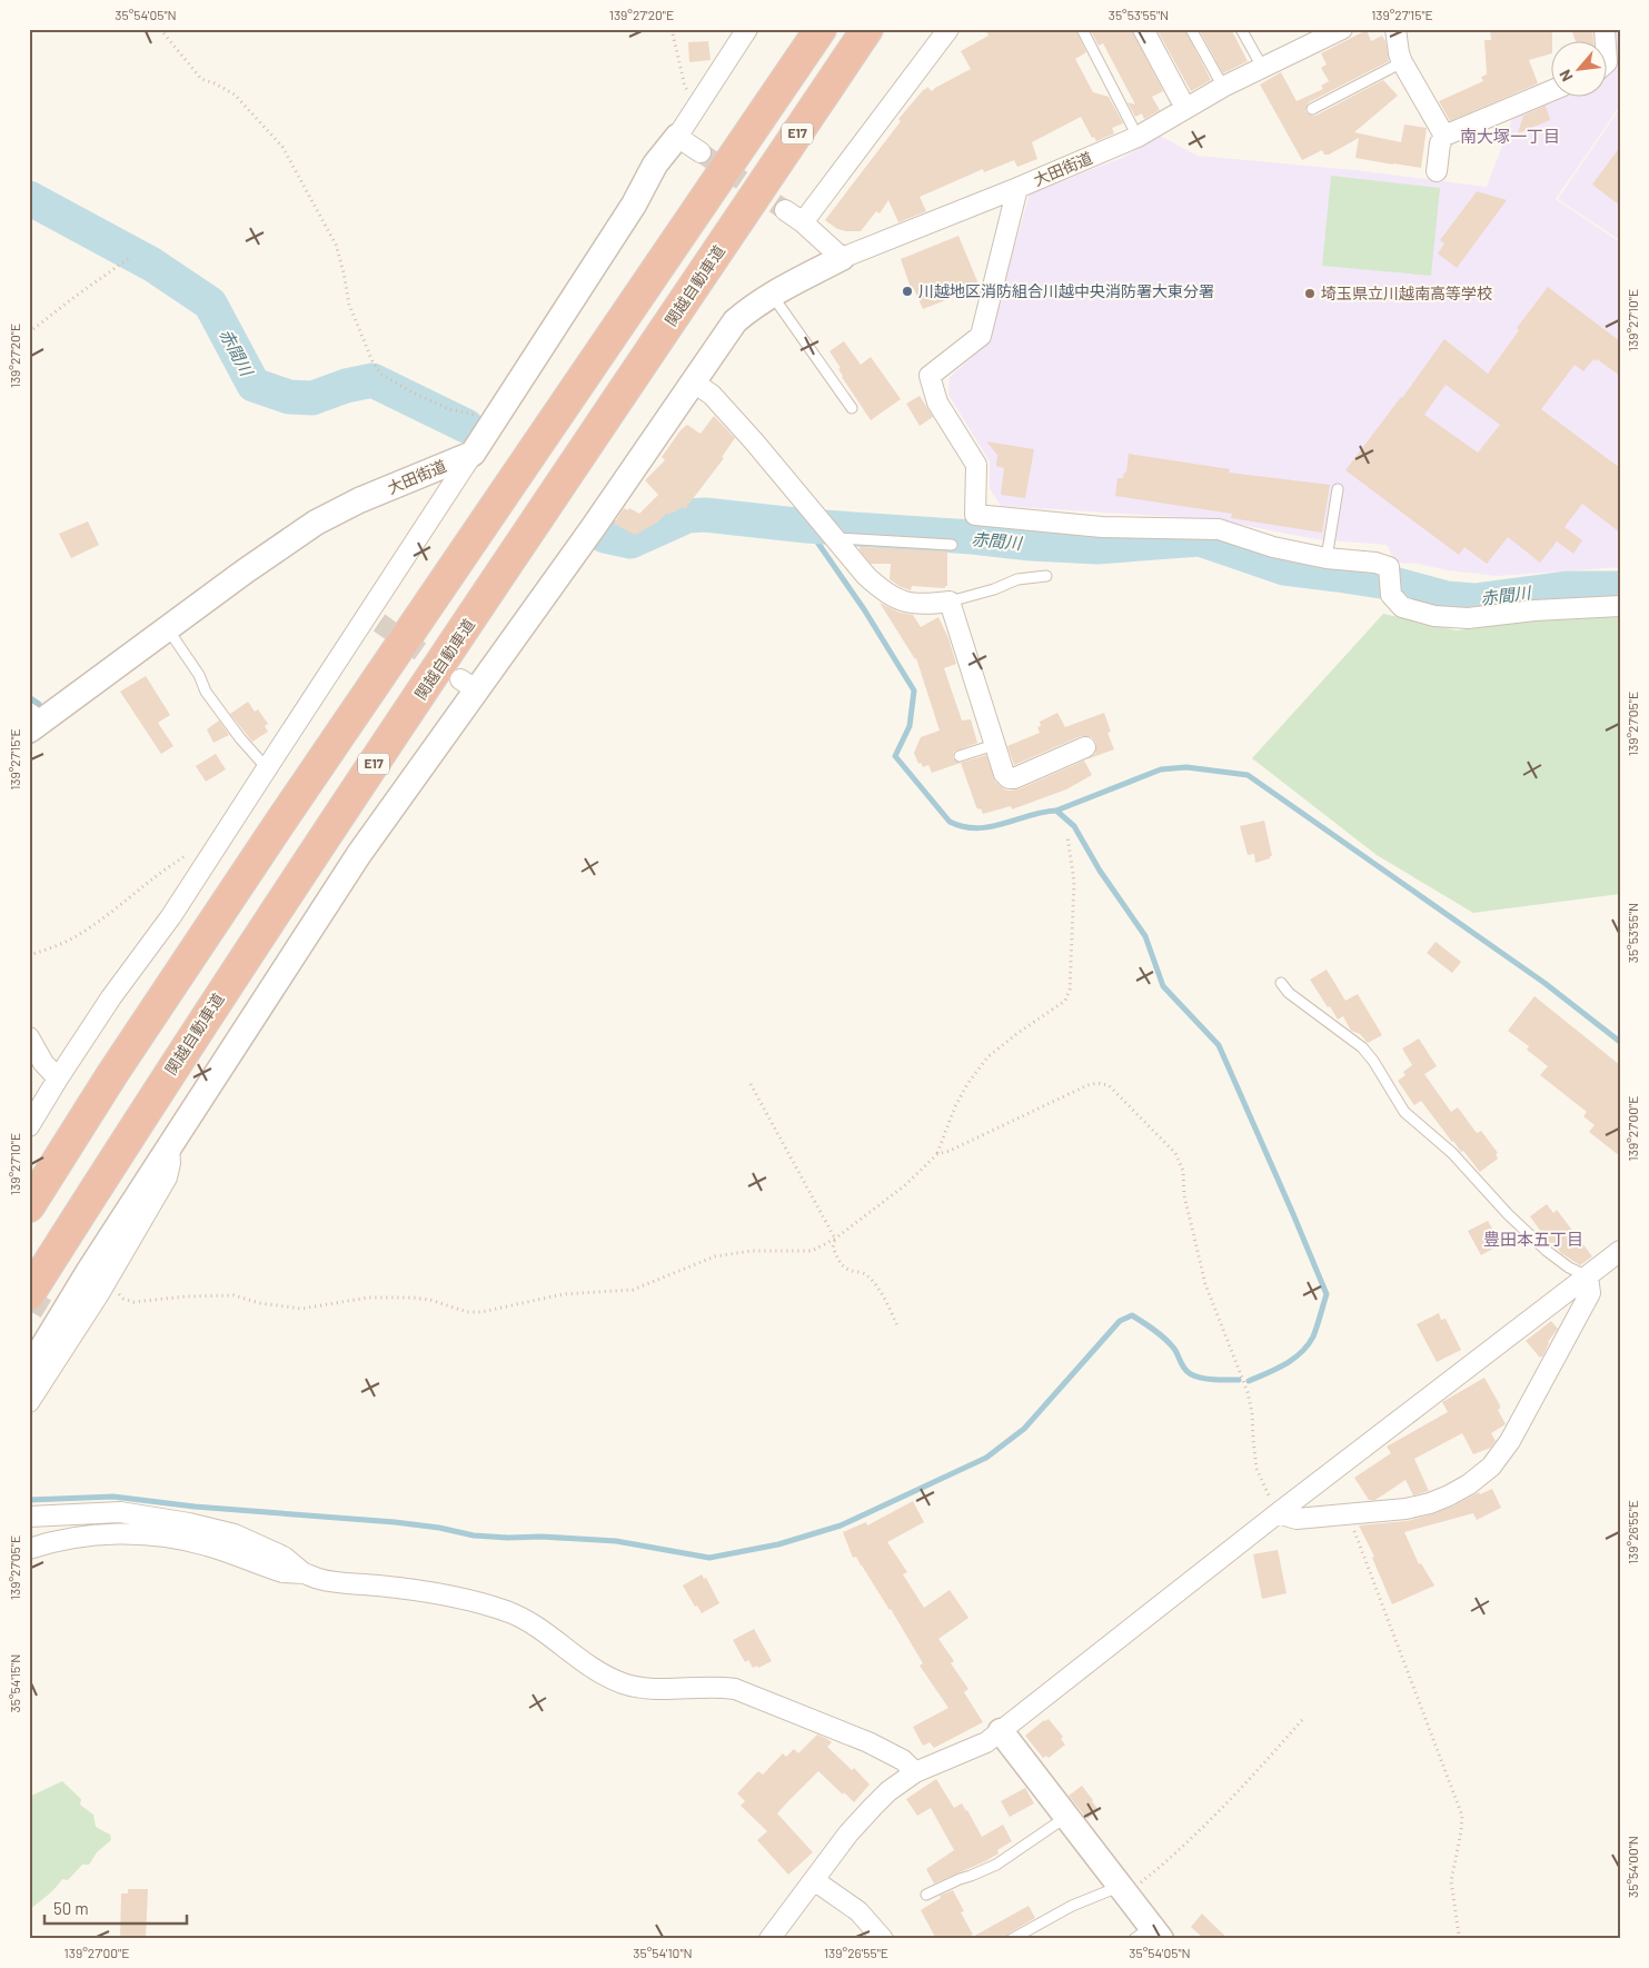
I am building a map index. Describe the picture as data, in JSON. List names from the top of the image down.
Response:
{
  "streets": {
    "highway": ["E17", "関越自動車道"],
    "street": ["大田街道"]
  },
  "districts": ["南大塚一丁目", "豊田本五丁目"],
  "water": ["赤間川"],
  "places": ["川越地区消防組合川越中央消防署大東分署", "埼玉県立川越南高等学校"],
  "scale_bar": "50 m",
  "north": "bottom left",
  "coordinates": [
    "35°54'05\"N",
    "139°27'20\"E",
    "35°53'55\"N",
    "139°27'15\"E",
    "139°27'10\"E",
    "139°27'05\"E",
    "139°27'00\"E",
    "139°26'55\"E",
    "35°54'15\"N",
    "35°54'00\"N",
    "35°54'10\"N"
  ]
}
